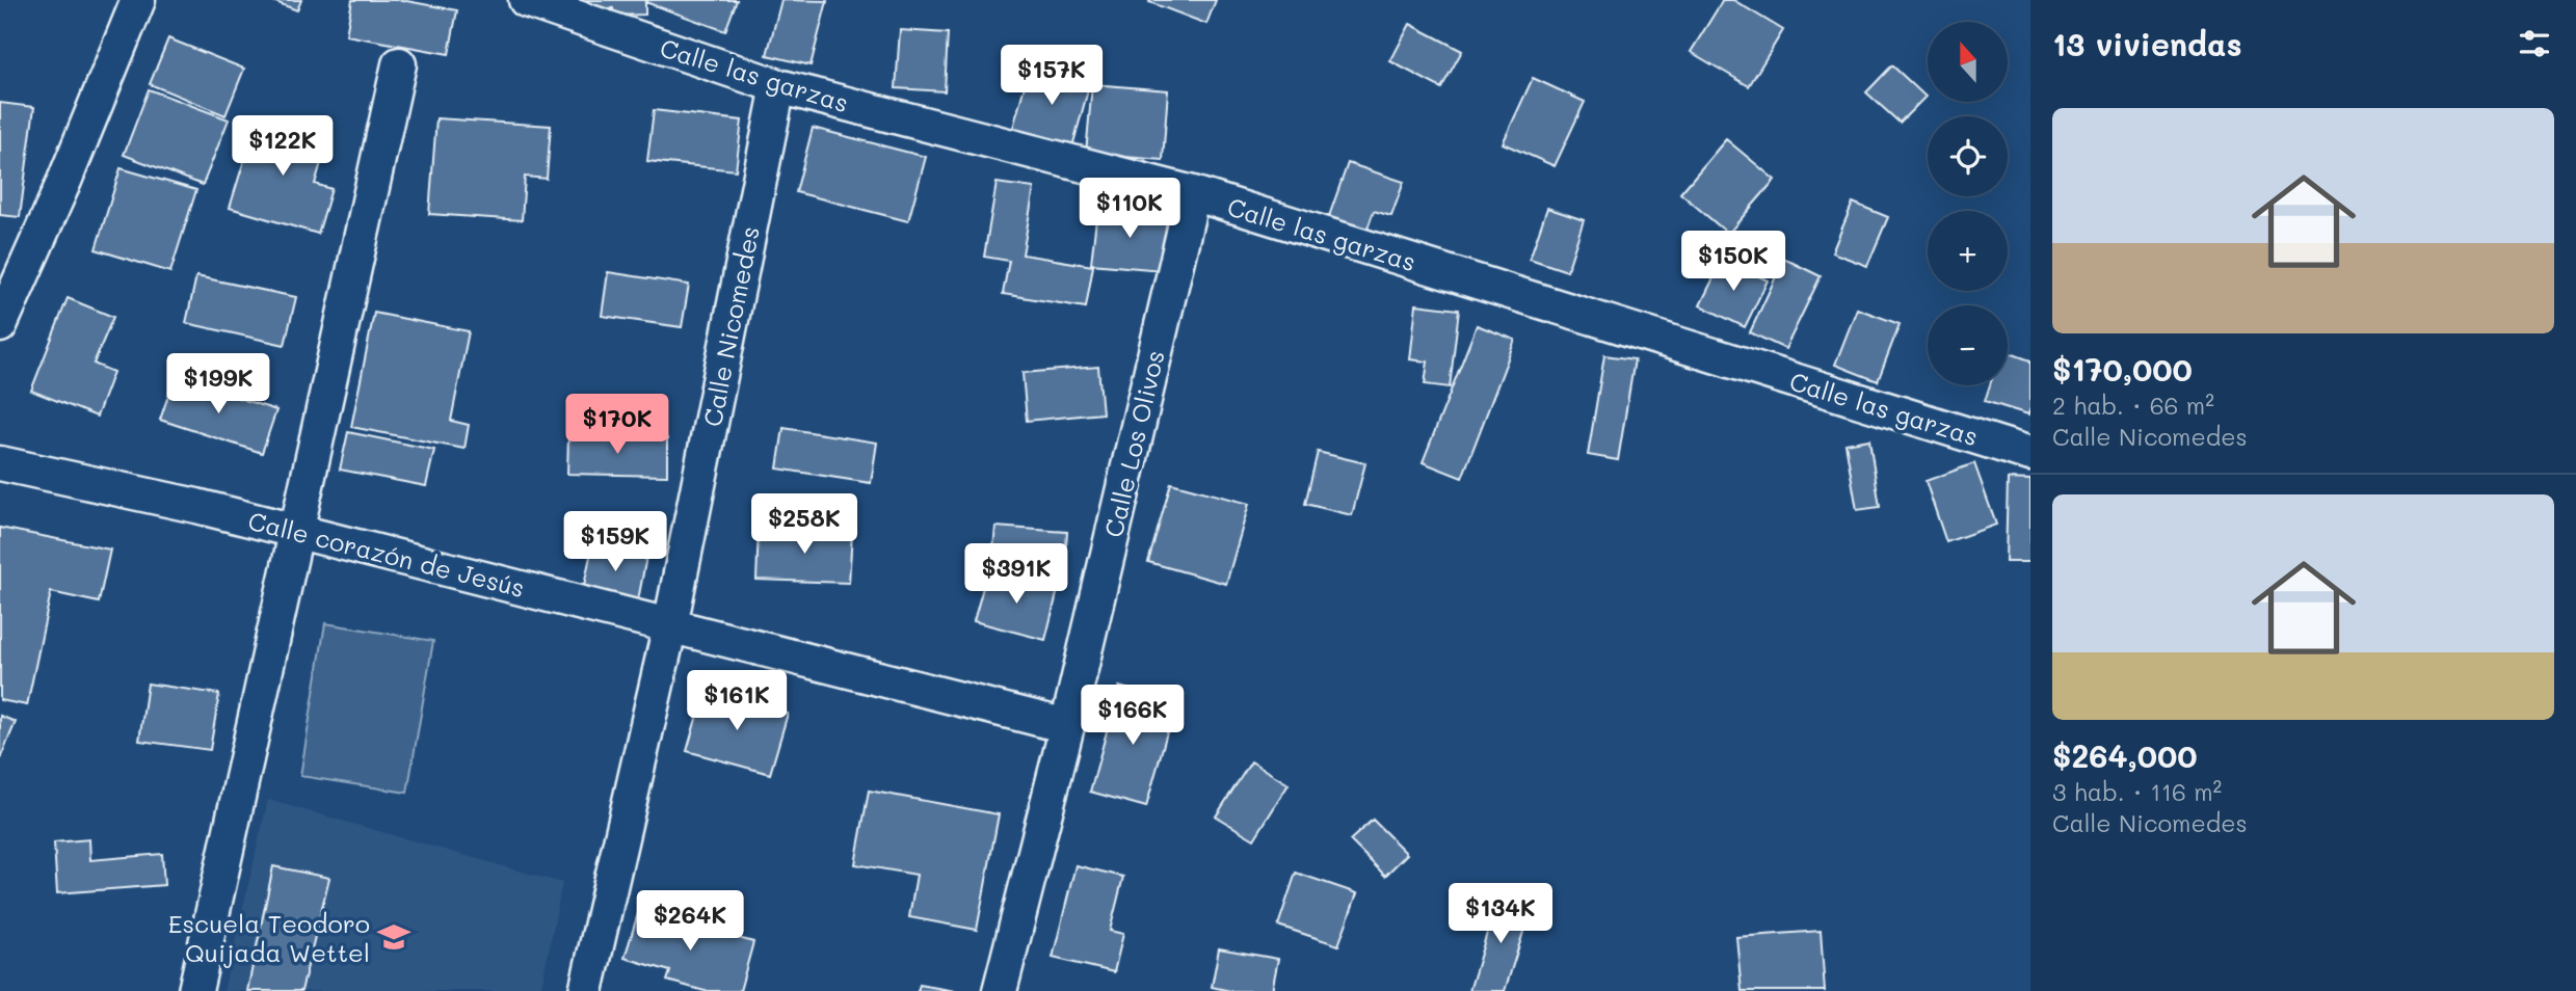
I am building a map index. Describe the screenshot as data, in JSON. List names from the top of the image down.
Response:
{
  "streets": {
    "street": [
      "Calle las garzas",
      "Calle Nicomedes",
      "Calle Los Olivos",
      "Calle corazón de Jesús"
    ]
  },
  "crossings": [
    ["Calle las garzas", "Calle Nicomedes"],
    ["Calle las garzas", "Calle Los Olivos"],
    ["Calle Nicomedes", "Calle corazón de Jesús"],
    ["Calle Los Olivos", "Calle corazón de Jesús"]
  ],
  "places": {
    "school or university": ["Escuela Teodoro Quijada Wettel"]
  },
  "north": "top",
  "page": {
    "heading": "13 viviendas",
    "map_buttons": ["+", "−"],
    "price": [
      "$157K",
      "$122K",
      "$110K",
      "$150K",
      "$199K",
      "$170K",
      "$258K",
      "$159K",
      "$391K",
      "$161K",
      "$166K",
      "$134K",
      "$264K"
    ],
    "list": [
      {
        "name": "$170,000",
        "note": "2 hab. · 66 m² · Calle Nicomedes"
      },
      {
        "name": "$264,000",
        "note": "3 hab. · 116 m² · Calle Nicomedes"
      }
    ]
  }
}
